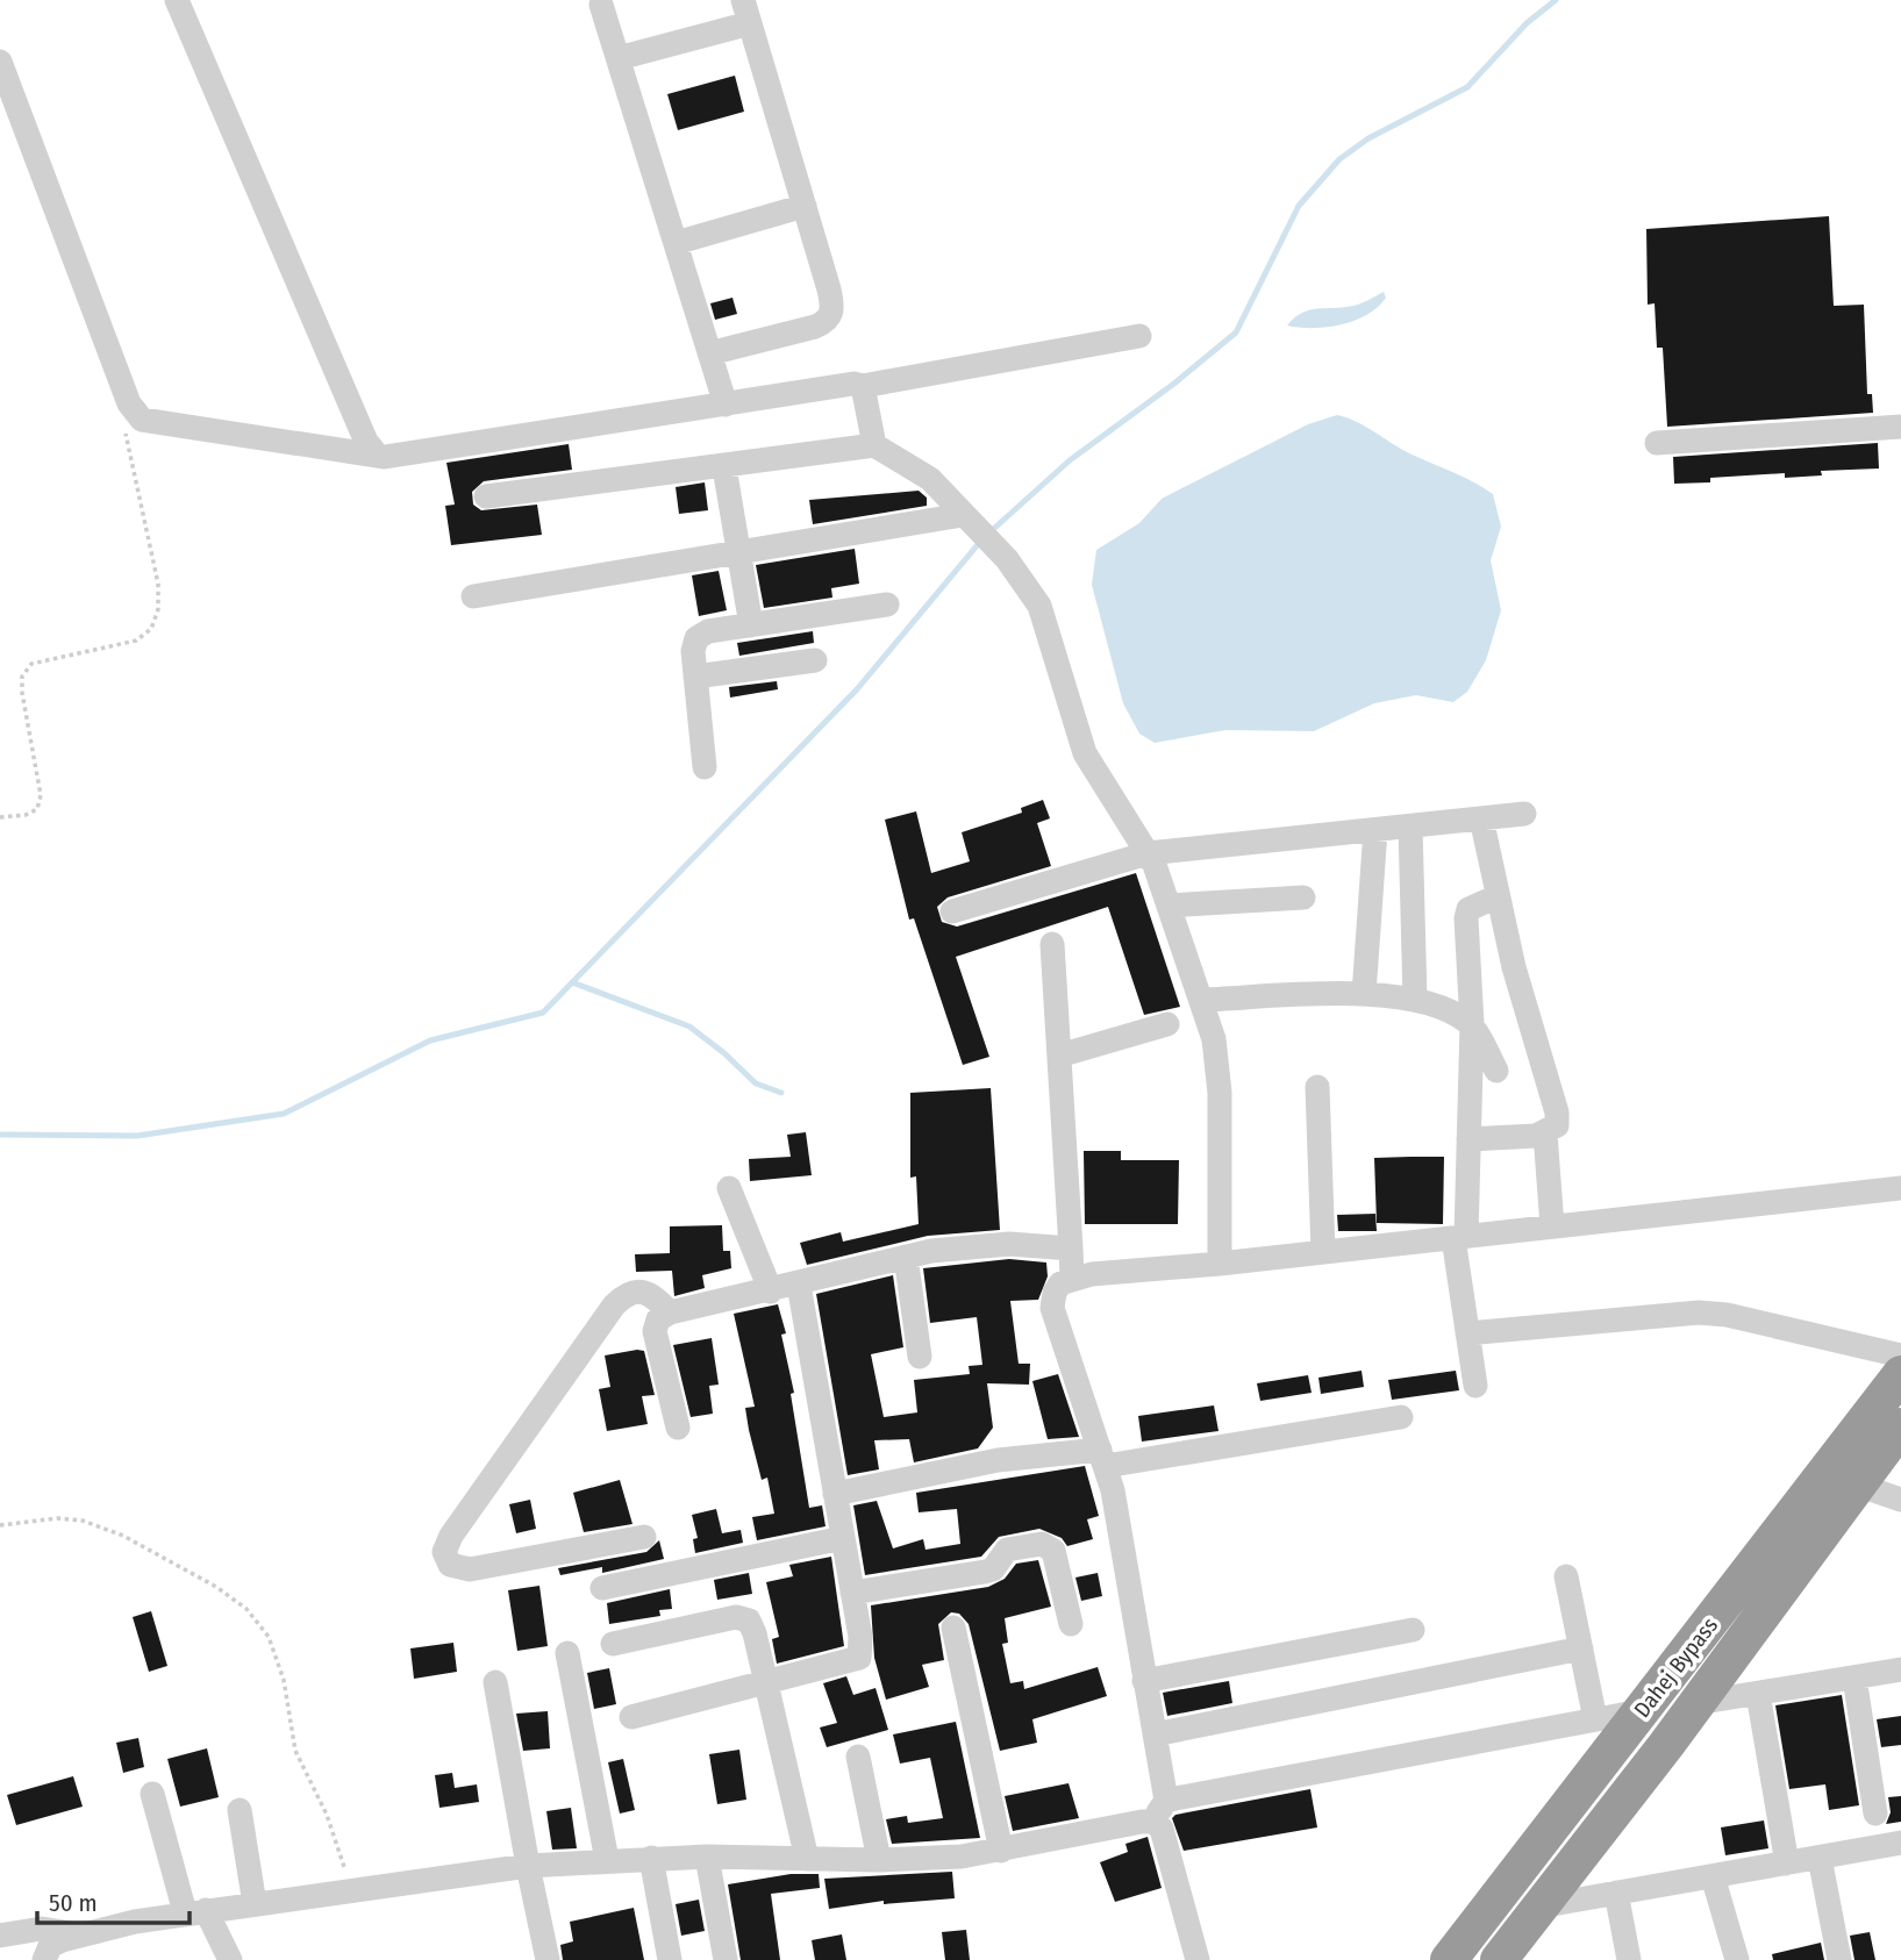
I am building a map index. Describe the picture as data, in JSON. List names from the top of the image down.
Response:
{
  "streets": {
    "highway": ["Dahej Bypass"]
  },
  "scale_bar": "50 m"
}
